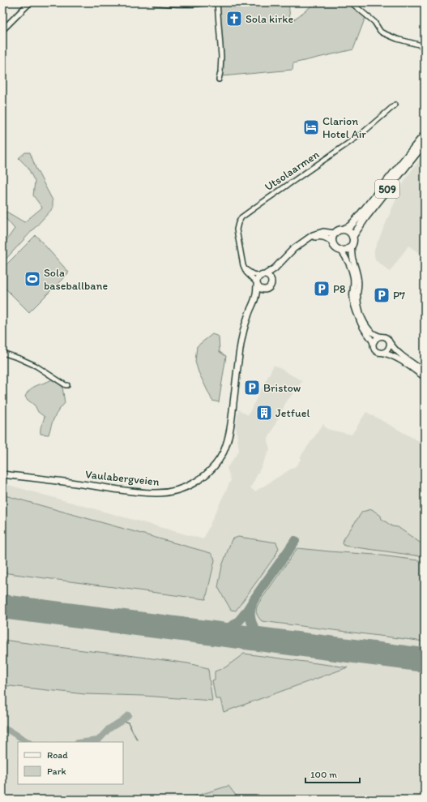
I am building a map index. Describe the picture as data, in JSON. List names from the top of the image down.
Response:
{
  "streets": {
    "highway": ["509"],
    "main road": ["Vaulabergveien"],
    "street": ["Utsolaarmen"]
  },
  "crossings": [
    ["Utsolaarmen", "Vaulabergveien"]
  ],
  "places": {
    "church": ["Sola kirke"],
    "hotel": ["Clarion Hotel Air"],
    "sports": ["Sola baseballbane"],
    "parking": ["P8", "P7", "Bristow"],
    "building": ["Jetfuel"]
  },
  "legend": ["Road", "Park"],
  "scale_bar": "100 m"
}
